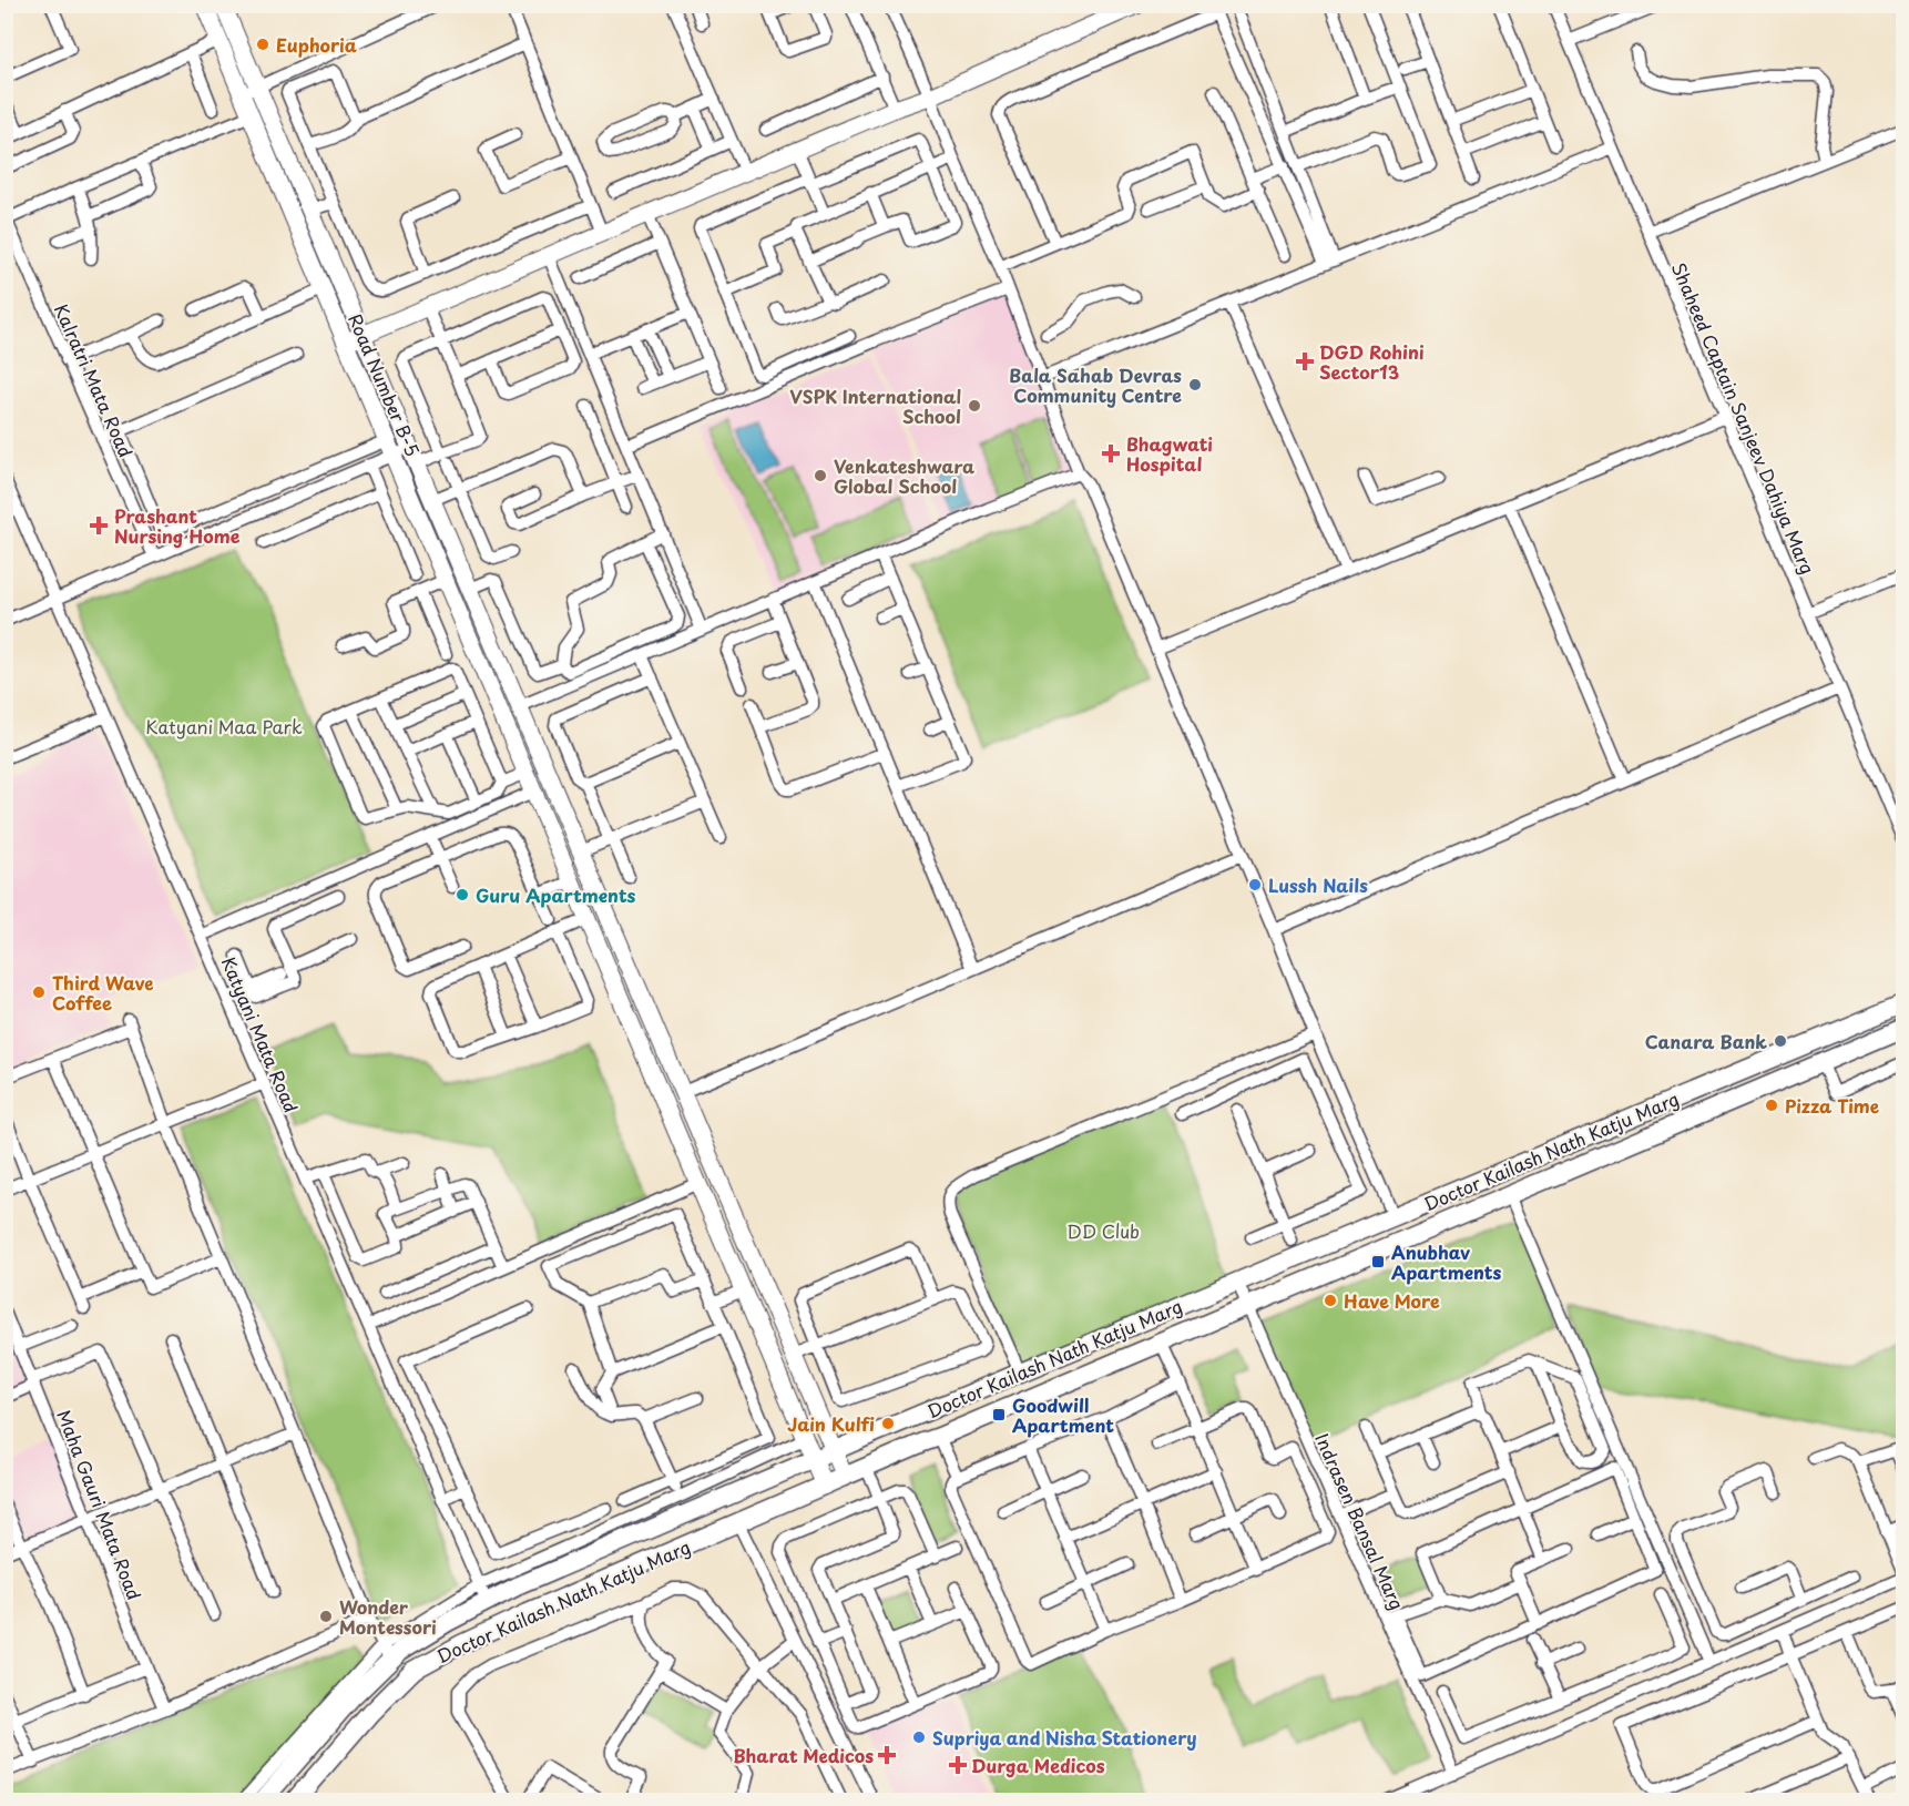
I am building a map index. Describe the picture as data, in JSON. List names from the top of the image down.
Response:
{
  "streets": {
    "main road": ["Doctor Kailash Nath Katju Marg"],
    "street": [
      "Kalratri Mata Road",
      "Road Number B-5",
      "Shaheed Captain Sanjeev Dahiya Marg",
      "Katyani Mata Road",
      "Maha Gauri Mata Road",
      "Indrasen Bansal Marg"
    ]
  },
  "crossings": [
    ["Road Number B-5", "Doctor Kailash Nath Katju Marg"],
    ["Katyani Mata Road", "Doctor Kailash Nath Katju Marg"],
    ["Doctor Kailash Nath Katju Marg", "Indrasen Bansal Marg"]
  ],
  "parks": ["Katyani Maa Park", "DD Club"],
  "places": {
    "other": [
      "Euphoria",
      "Bala Sahab Devras Community Centre",
      "VSPK International School",
      "Venkateshwara Global School",
      "Lussh Nails",
      "Guru Apartments",
      "Third Wave Coffee",
      "Canara Bank",
      "Pizza Time",
      "Have More",
      "Jain Kulfi",
      "Wonder Montessori",
      "Supriya and Nisha Stationery"
    ],
    "health": [
      "DGD Rohini Sector13",
      "Bhagwati Hospital",
      "Prashant Nursing Home",
      "Bharat Medicos",
      "Durga Medicos"
    ],
    "transit": ["Anubhav Apartments", "Goodwill Apartment"]
  }
}
